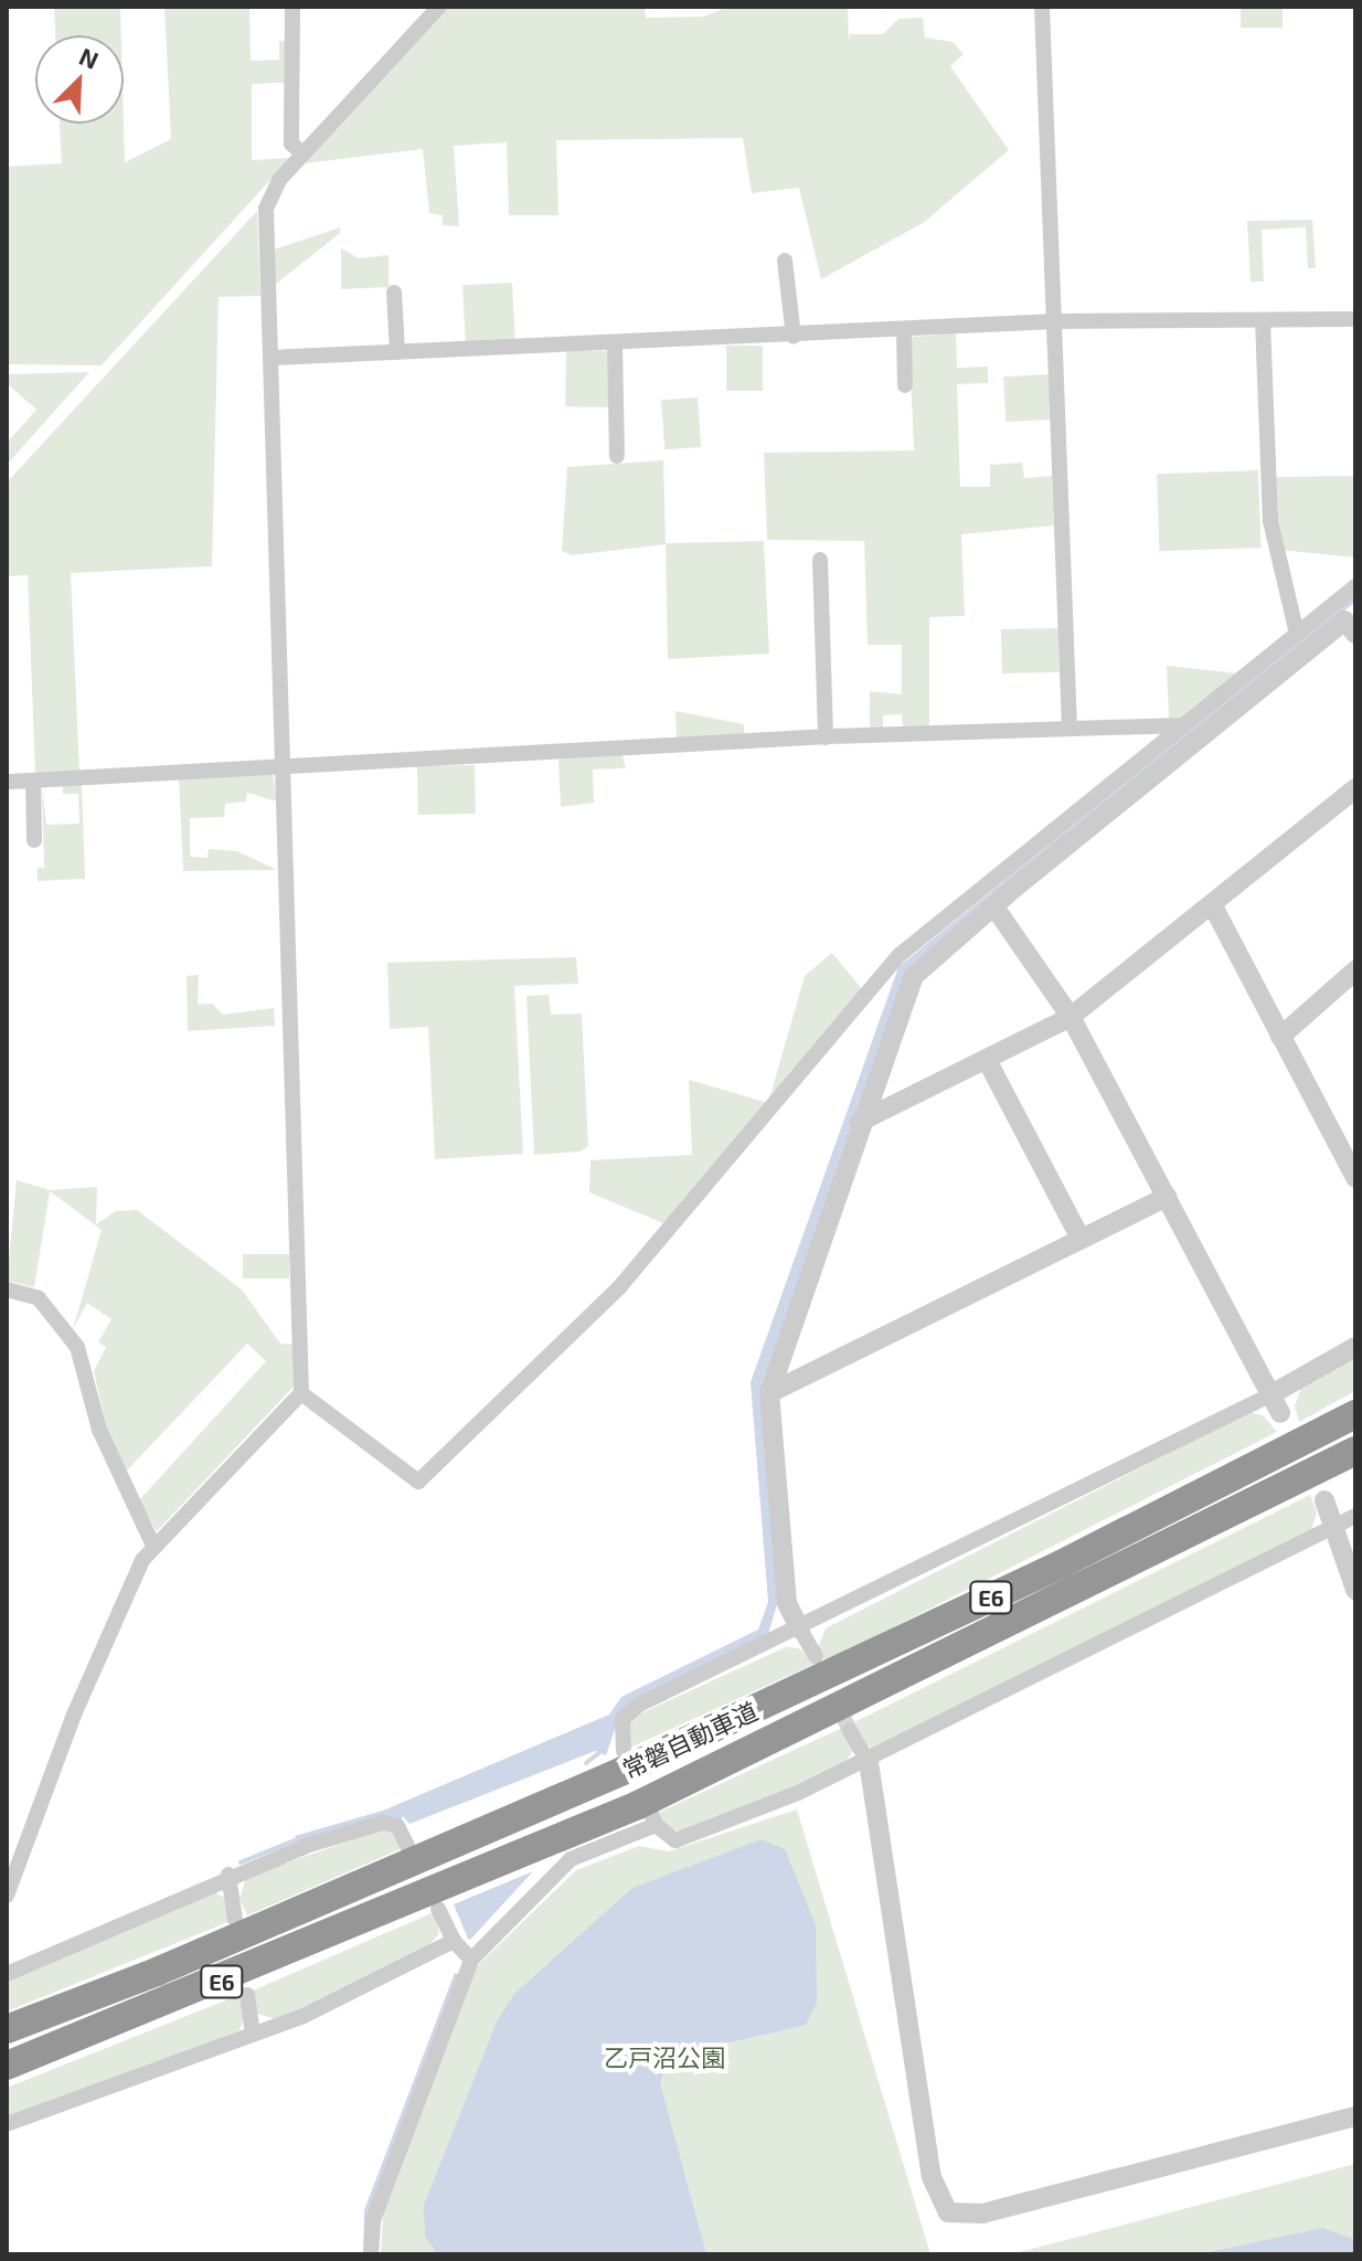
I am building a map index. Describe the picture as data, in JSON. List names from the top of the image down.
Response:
{
  "streets": {
    "highway": ["E6", "常磐自動車道"]
  },
  "parks": ["乙戸沼公園"],
  "north": "top right"
}
